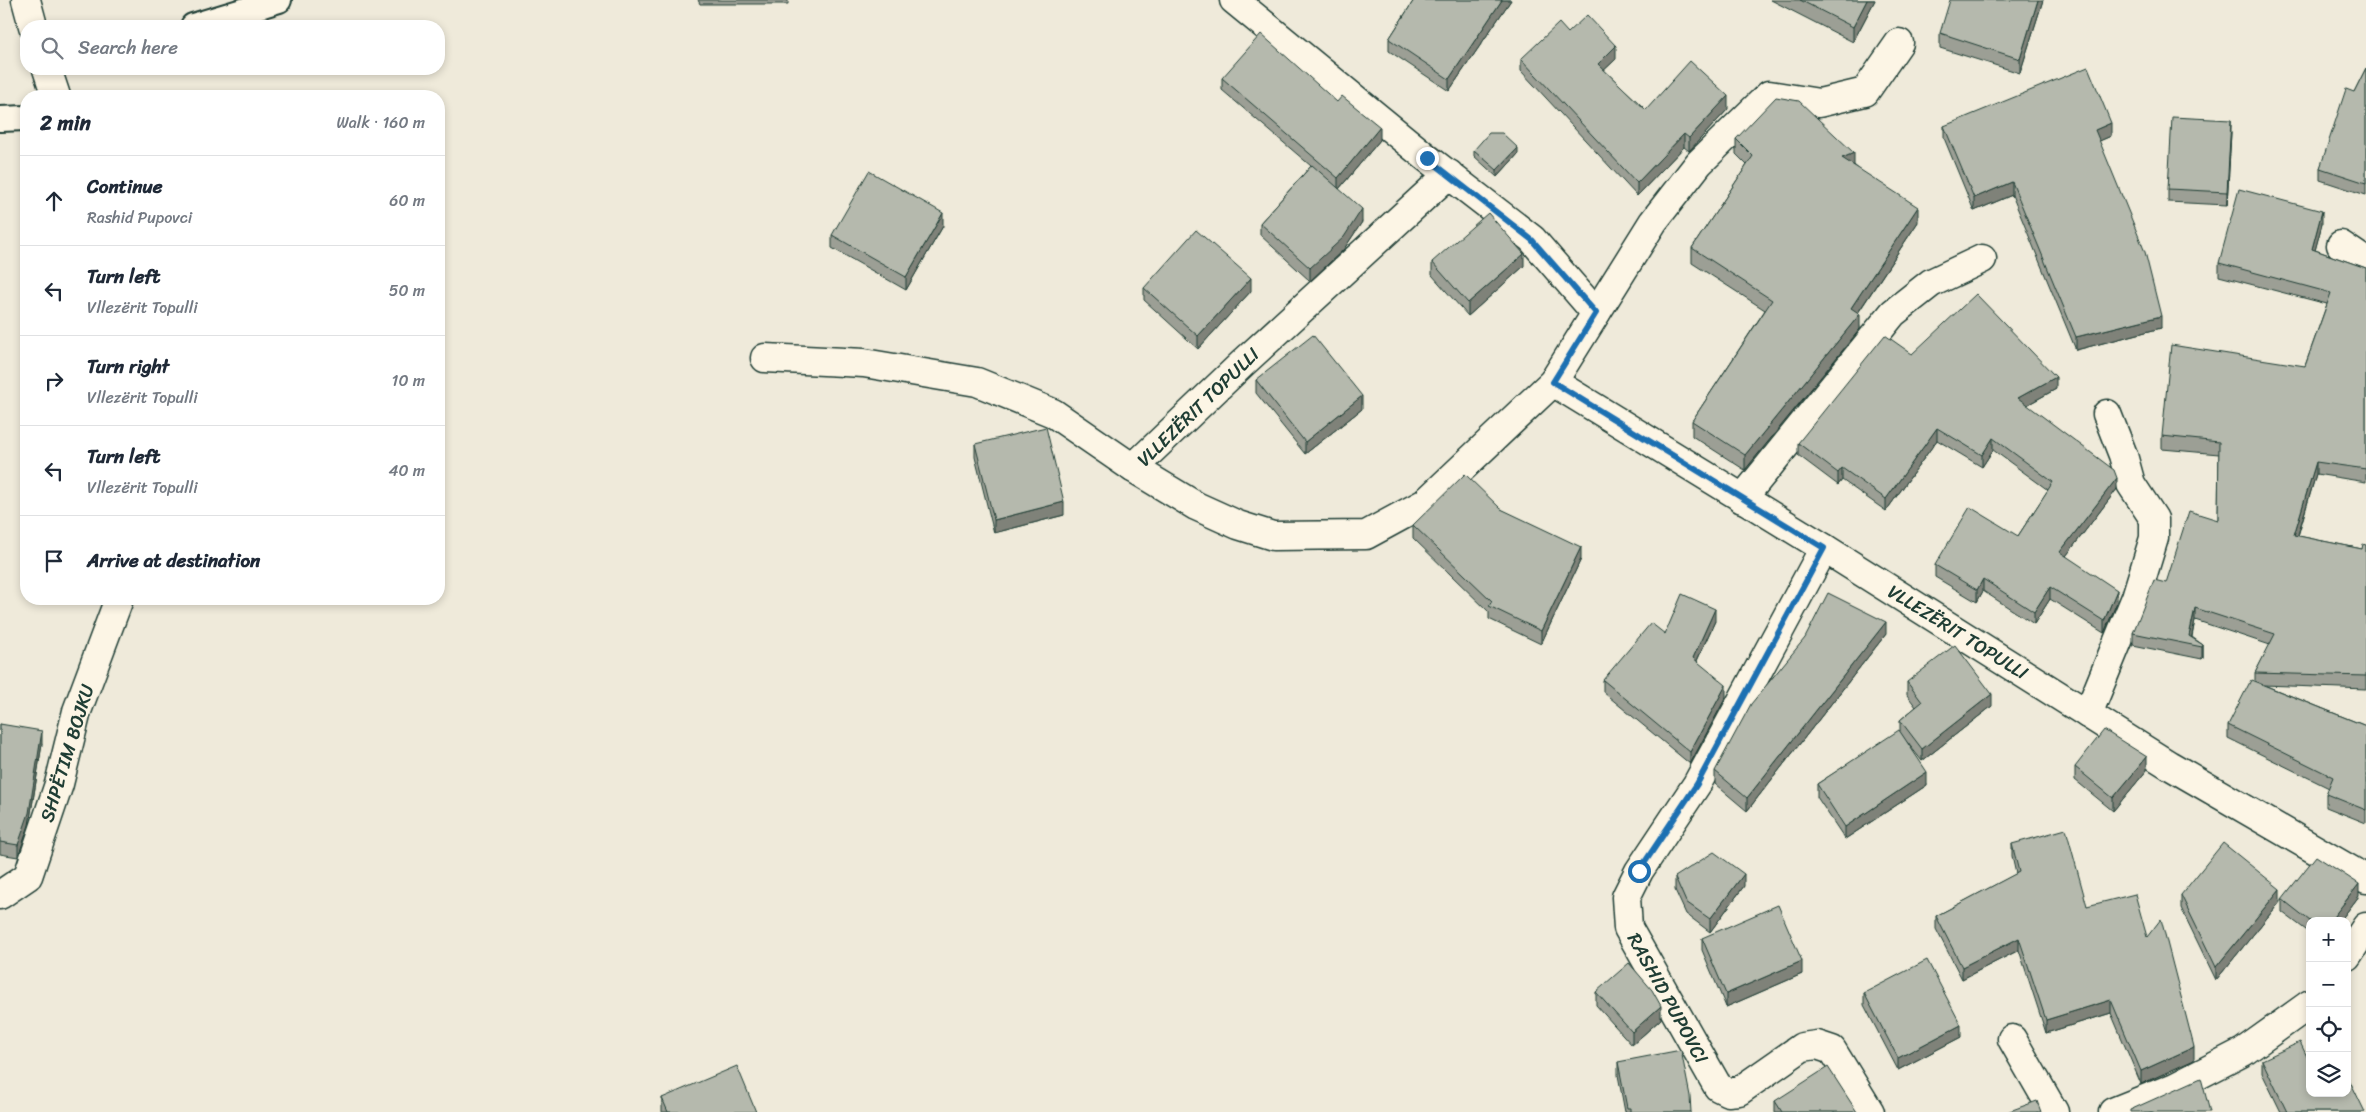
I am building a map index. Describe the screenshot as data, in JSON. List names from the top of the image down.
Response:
{
  "streets": {
    "street": ["VLLEZËRIT TOPULLI", "SHPËTIM BOJKU", "RASHID PUPOVCI"]
  },
  "crossings": [
    ["VLLEZËRIT TOPULLI", "RASHID PUPOVCI"]
  ],
  "page": {
    "search": "Search here",
    "heading": ["2 min", "Walk · 160 m"],
    "list": [
      ["Continue", "Rashid Pupovci", "60 m"],
      ["Turn left", "Vllezërit Topulli", "50 m"],
      ["Turn right", "Vllezërit Topulli", "10 m"],
      ["Turn left", "Vllezërit Topulli", "40 m"],
      "Arrive at destination"
    ],
    "map_buttons": ["+", "−"]
  }
}
